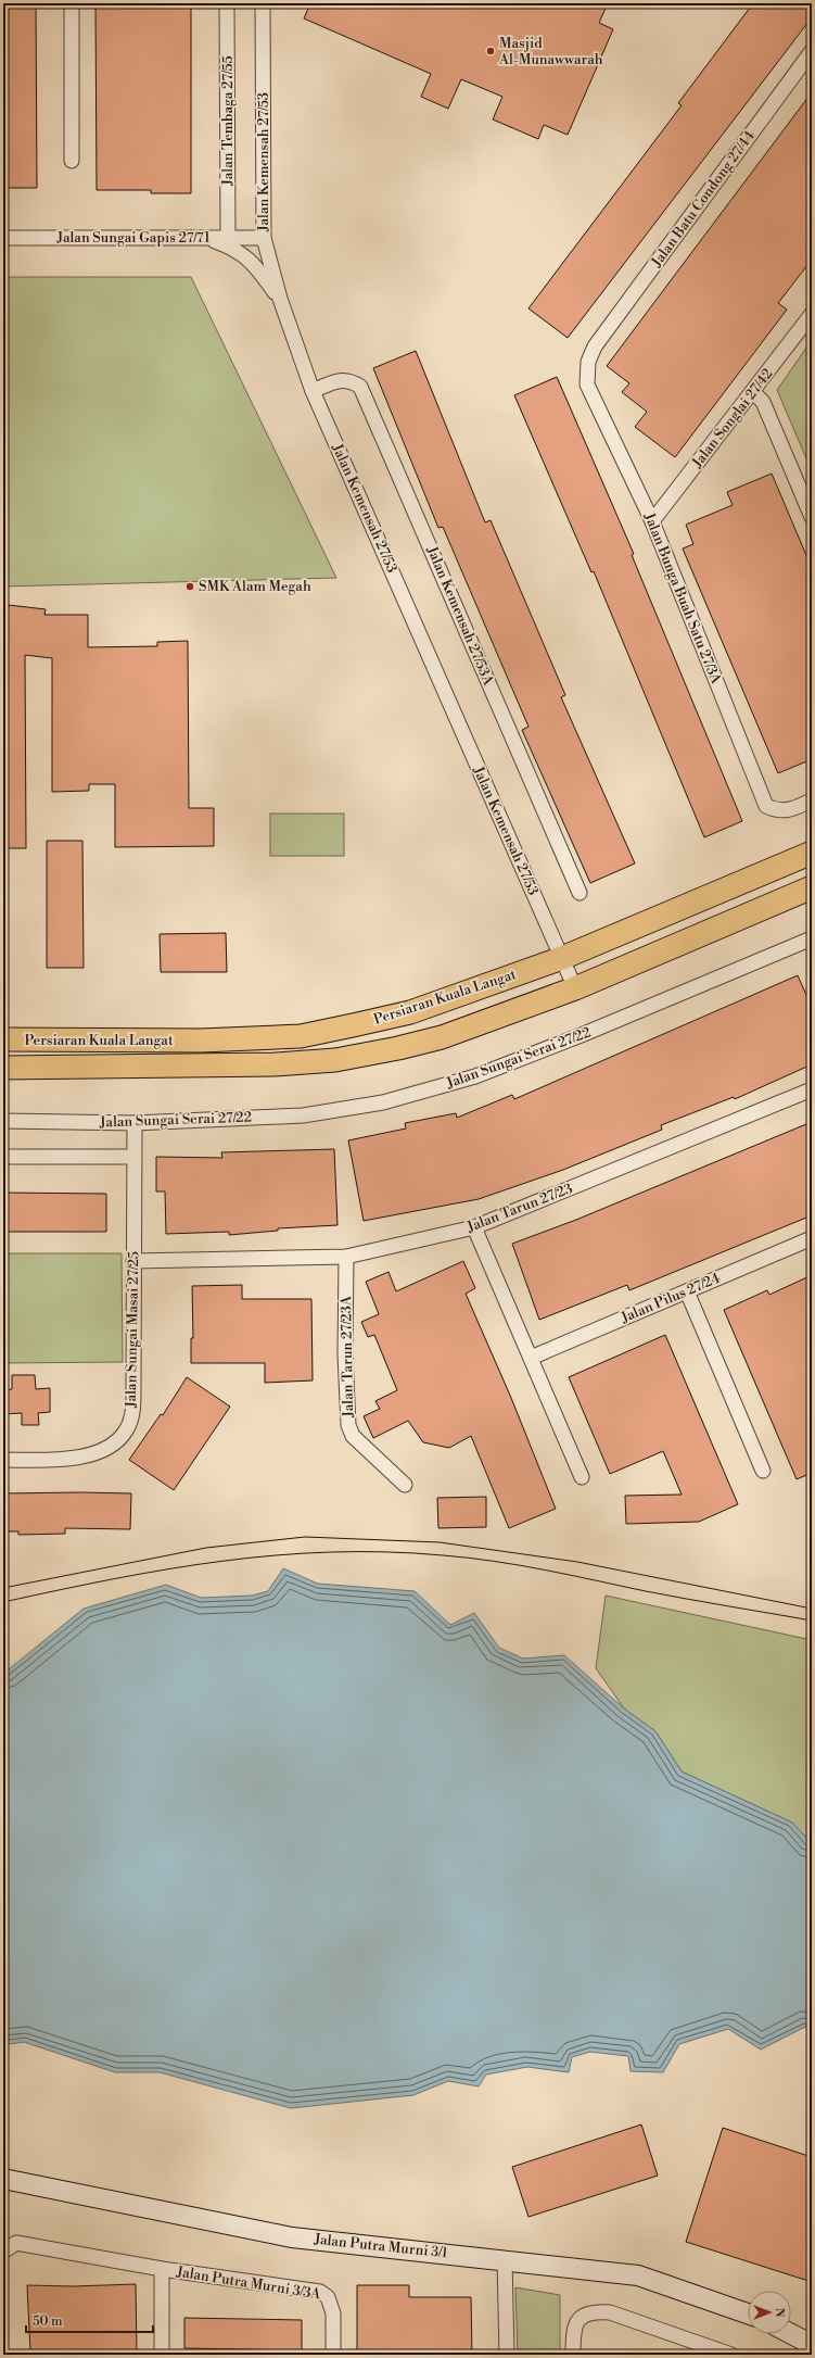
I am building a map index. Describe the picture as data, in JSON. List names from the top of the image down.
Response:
{
  "streets": {
    "main road": ["Persiaran Kuala Langat"],
    "street": [
      "Jalan Tembaga 27/55",
      "Jalan Kemensah 27/53",
      "Jalan Batu Condong 27/44",
      "Jalan Sungai Gapis 27/71",
      "Jalan Songlai 27/42",
      "Jalan Bunga Buah Satu 27/3A",
      "Jalan Kemensah 27/53A",
      "Jalan Sungai Serai 27/22",
      "Jalan Tarun 27/23",
      "Jalan Pilus 27/24",
      "Jalan Sungai Masai 27/25",
      "Jalan Tarun 27/23A",
      "Jalan Putra Murni 3/1",
      "Jalan Putra Murni 3/3A"
    ]
  },
  "crossings": [
    ["Jalan Tembaga 27/55", "Jalan Sungai Gapis 27/71"],
    ["Jalan Kemensah 27/53", "Jalan Sungai Gapis 27/71"],
    ["Jalan Kemensah 27/53", "Jalan Kemensah 27/53A"],
    ["Jalan Kemensah 27/53", "Persiaran Kuala Langat"],
    ["Jalan Batu Condong 27/44", "Jalan Bunga Buah Satu 27/3A"],
    ["Jalan Songlai 27/42", "Jalan Bunga Buah Satu 27/3A"],
    ["Jalan Sungai Serai 27/22", "Jalan Sungai Masai 27/25"],
    ["Jalan Tarun 27/23", "Jalan Sungai Masai 27/25"],
    ["Jalan Tarun 27/23", "Jalan Tarun 27/23A"]
  ],
  "places": ["Masjid Al-Munawwarah", "SMK Alam Megah"],
  "scale_bar": "50 m",
  "north": "right"
}
